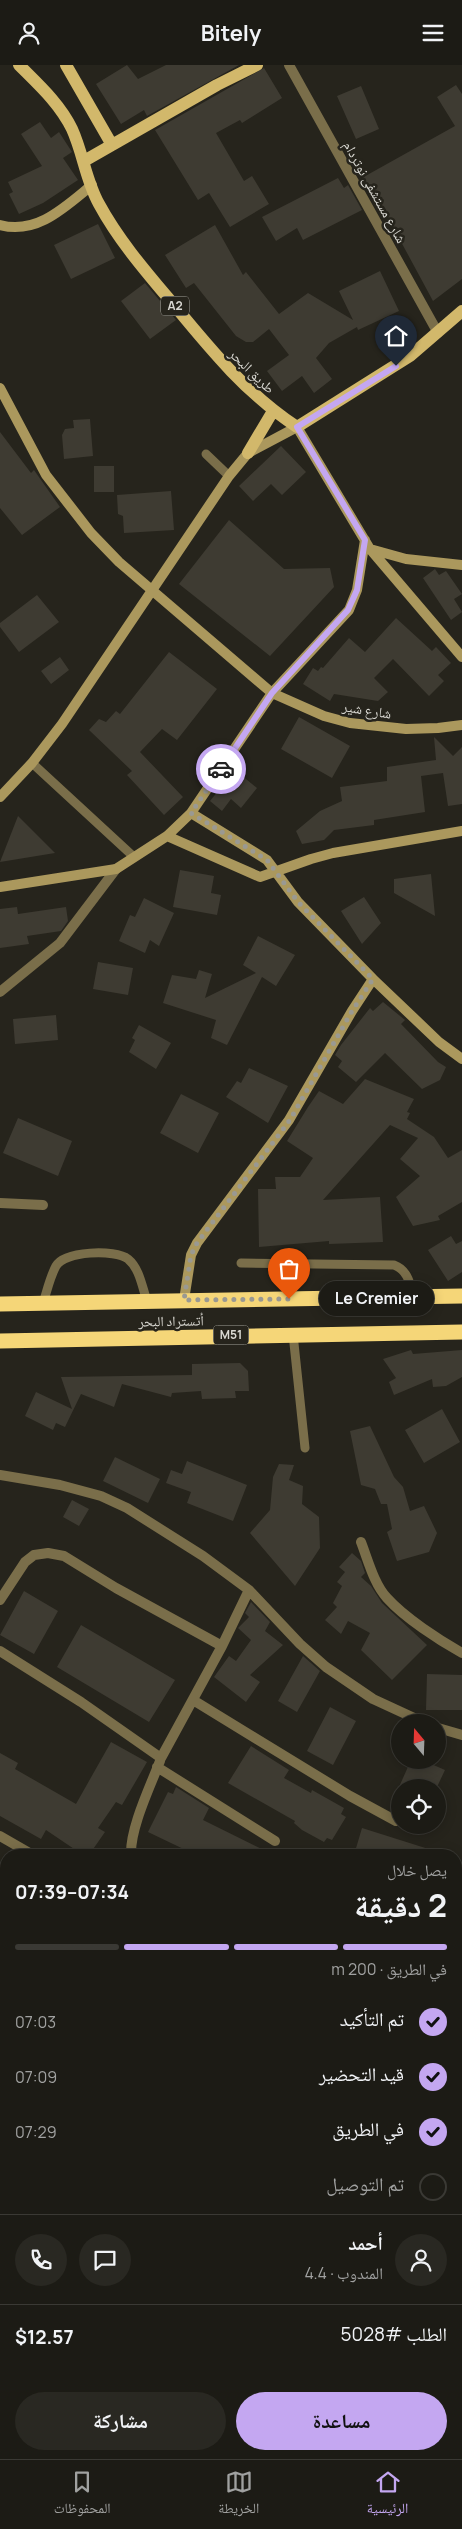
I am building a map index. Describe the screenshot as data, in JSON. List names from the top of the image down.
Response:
{
  "streets": {
    "highway": ["أتستراد البحر", "M51"],
    "main road": ["A2", "طريق البحر", "شارع شير"],
    "street": ["شارع مستشفى نوتردام"]
  },
  "places": ["Le Cremier"],
  "north": "top",
  "page": {
    "header": "Bitely",
    "bubble": "Le Cremier",
    "heading": ["2 دقيقة", "يصل خلال", "07:34–07:39"],
    "panel": [
      "أحمد",
      "المندوب · 4.4",
      "الطلب #5028",
      "$12.57"
    ],
    "bar": "في الطريق · 200 m",
    "list": [
      ["تم التأكيد", "07:03"],
      ["قيد التحضير", "07:09"],
      ["في الطريق", "07:29"],
      "تم التوصيل"
    ],
    "buttons": ["مساعدة", "مشاركة"],
    "tabs": ["الرئيسية", "الخريطة", "المحفوظات"]
  }
}
